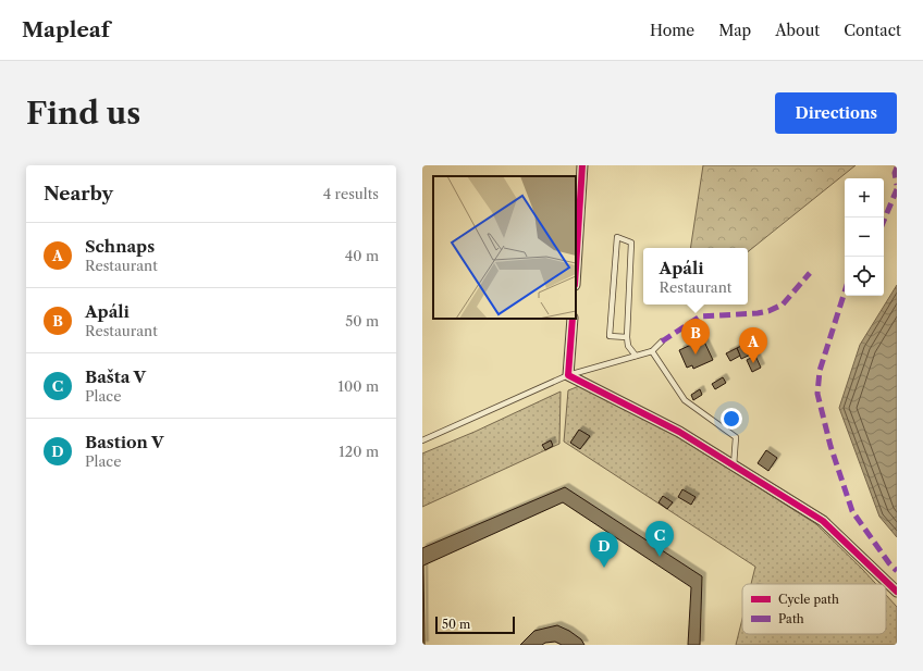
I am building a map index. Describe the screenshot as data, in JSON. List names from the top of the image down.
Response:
{
  "legend": ["Cycle path", "Path"],
  "scale_bar": "50 m",
  "page": {
    "header": "Mapleaf",
    "nav": [
      "Home",
      "Map",
      "About",
      "Contact"
    ],
    "buttons": "Directions",
    "title": "Find us",
    "heading": ["Nearby", "4 results"],
    "map_buttons": ["+", "−"],
    "list": [
      {
        "mark": "A",
        "name": "Schnaps",
        "note": "Restaurant",
        "value": "40 m"
      },
      {
        "mark": "B",
        "name": "Apáli",
        "note": "Restaurant",
        "value": "50 m"
      },
      {
        "mark": "C",
        "name": "Bašta V",
        "note": "Place",
        "value": "100 m"
      },
      {
        "mark": "D",
        "name": "Bastion V",
        "note": "Place",
        "value": "120 m"
      }
    ],
    "popup": ["Apáli", "Restaurant"],
    "pins": [
      "B",
      "A",
      "C",
      "D"
    ],
    "scale": "50 m"
  }
}
